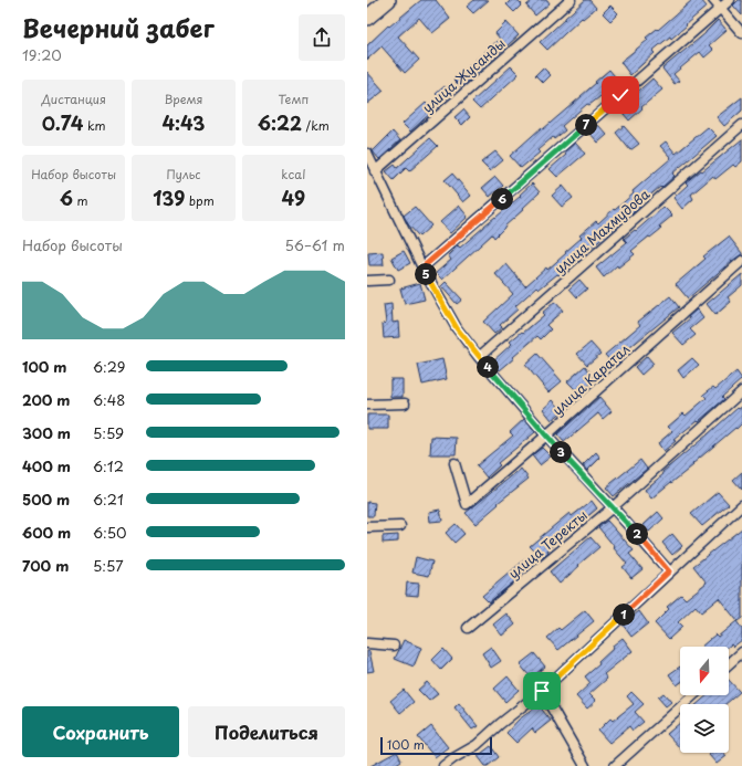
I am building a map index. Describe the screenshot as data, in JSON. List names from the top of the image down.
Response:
{
  "streets": {
    "street": [
      "улица Жусанды",
      "улица Махмудова",
      "улица Каратал",
      "улица Теректы"
    ]
  },
  "scale_bar": "100 m",
  "north": "bottom",
  "page": {
    "heading": ["Вечерний забег", "19:20"],
    "stats": [
      ["Дистанция", "0.74 km"],
      ["Время", "4:43"],
      ["Темп", "6:22 /km"],
      ["Набор высоты", "6 m"],
      ["Пульс", "139 bpm"],
      ["kcal", "49"]
    ],
    "pins": [
      "7",
      "6",
      "5",
      "4",
      "3",
      "2",
      "1"
    ],
    "chart": ["Набор высоты", "56–61 m"],
    "list": [
      {
        "name": "100 m",
        "note": "6:29"
      },
      {
        "name": "200 m",
        "note": "6:48"
      },
      {
        "name": "300 m",
        "note": "5:59"
      },
      {
        "name": "400 m",
        "note": "6:12"
      },
      {
        "name": "500 m",
        "note": "6:21"
      },
      {
        "name": "600 m",
        "note": "6:50"
      },
      {
        "name": "700 m",
        "note": "5:57"
      }
    ],
    "buttons": ["Сохранить", "Поделиться"],
    "scale": "100 m"
  }
}
